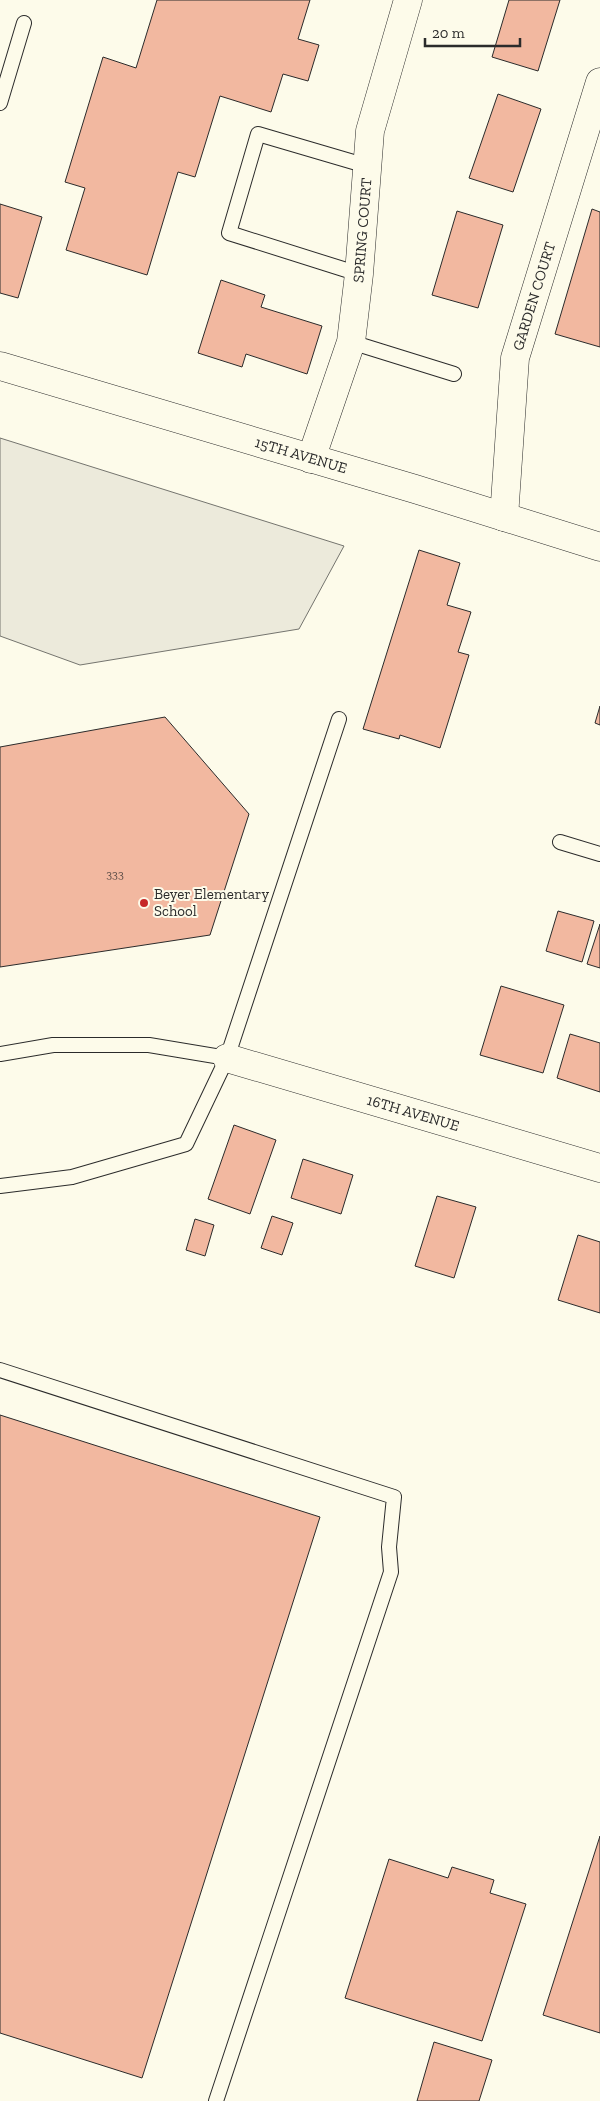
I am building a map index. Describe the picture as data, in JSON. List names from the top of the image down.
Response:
{
  "streets": {
    "street": [
      "SPRING COURT",
      "GARDEN COURT",
      "15TH AVENUE",
      "16TH AVENUE"
    ]
  },
  "crossings": [
    ["SPRING COURT", "15TH AVENUE"],
    ["GARDEN COURT", "15TH AVENUE"]
  ],
  "places": ["Beyer Elementary School"],
  "house_numbers": ["333"],
  "scale_bar": "20 m"
}
